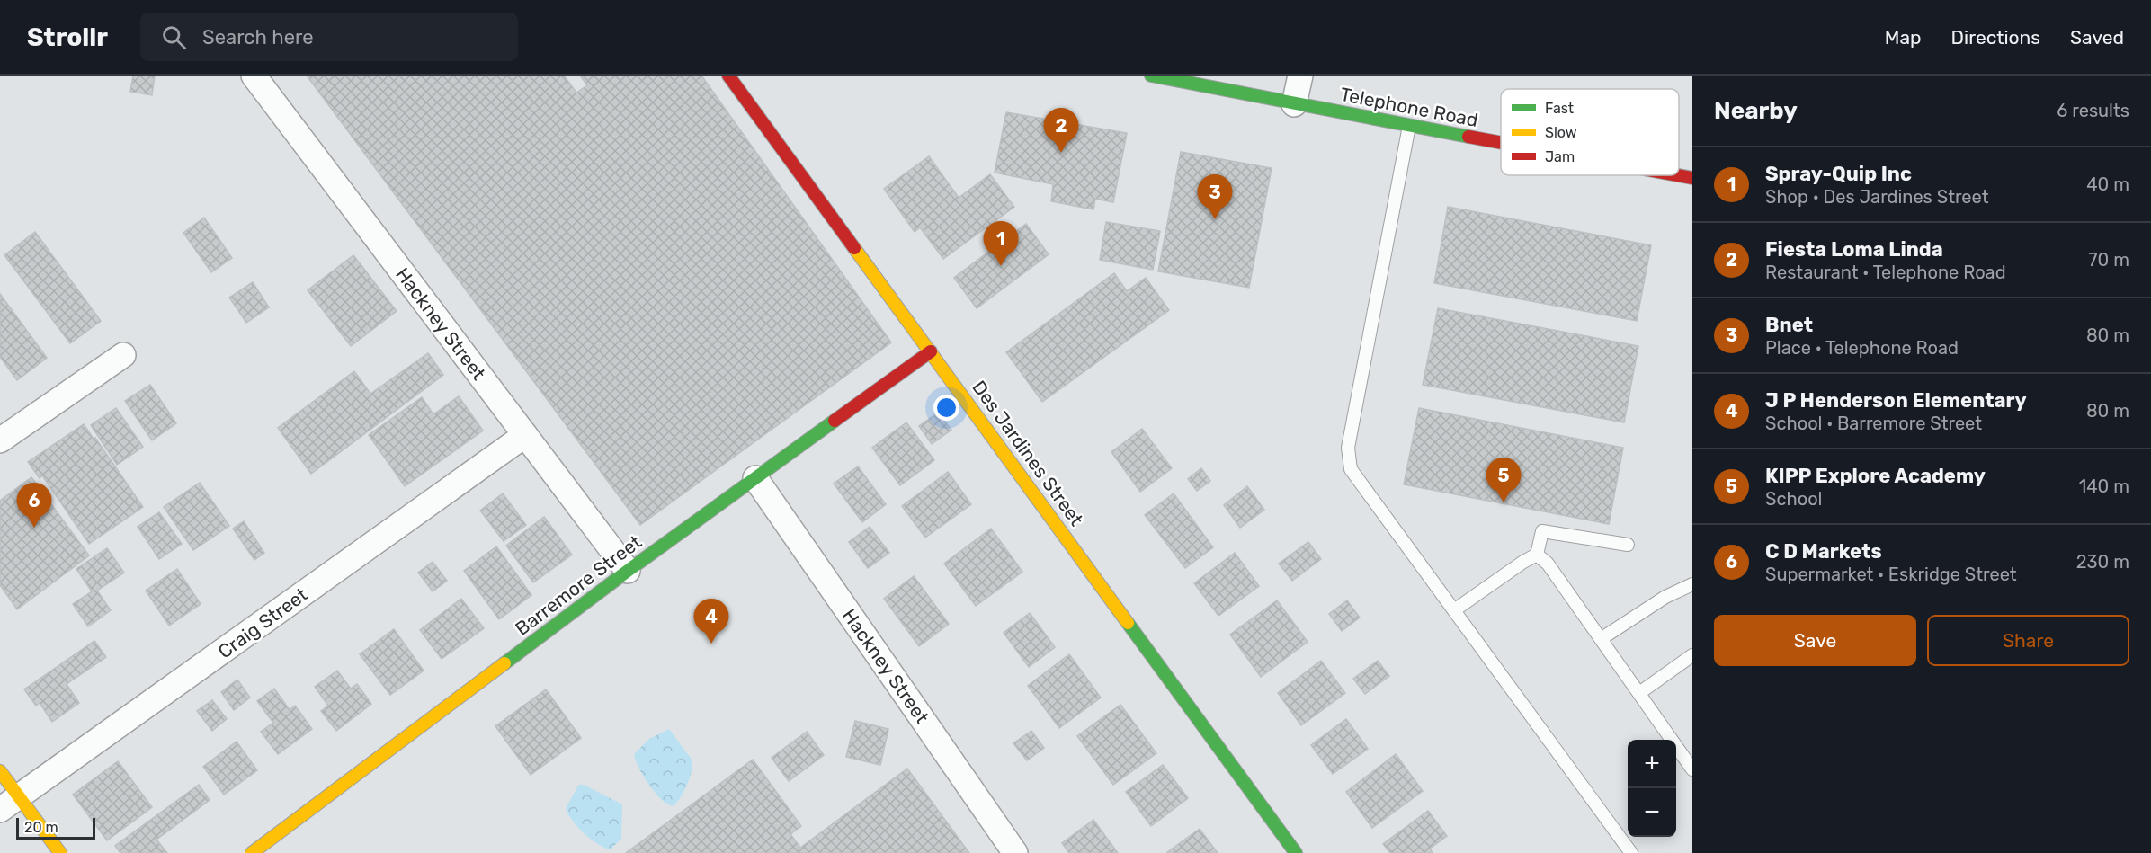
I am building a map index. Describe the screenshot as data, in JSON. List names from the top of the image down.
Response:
{
  "streets": {
    "street": [
      "Telephone Road",
      "Hackney Street",
      "Des Jardines Street",
      "Barremore Street",
      "Craig Street"
    ]
  },
  "crossings": [
    ["Hackney Street", "Barremore Street"],
    ["Hackney Street", "Craig Street"],
    ["Des Jardines Street", "Barremore Street"]
  ],
  "legend": ["Fast", "Slow", "Jam"],
  "scale_bar": "20 m",
  "page": {
    "header": "Strollr",
    "search": "Search here",
    "nav": ["Map", "Directions", "Saved"],
    "heading": ["Nearby", "6 results"],
    "pins": [
      "2",
      "3",
      "1",
      "5",
      "6",
      "4"
    ],
    "list": [
      {
        "mark": "1",
        "name": "Spray-Quip Inc",
        "note": "Shop · Des Jardines Street",
        "value": "40 m"
      },
      {
        "mark": "2",
        "name": "Fiesta Loma Linda",
        "note": "Restaurant · Telephone Road",
        "value": "70 m"
      },
      {
        "mark": "3",
        "name": "Bnet",
        "note": "Place · Telephone Road",
        "value": "80 m"
      },
      {
        "mark": "4",
        "name": "J P Henderson Elementary",
        "note": "School · Barremore Street",
        "value": "80 m"
      },
      {
        "mark": "5",
        "name": "KIPP Explore Academy",
        "note": "School",
        "value": "140 m"
      },
      {
        "mark": "6",
        "name": "C D Markets",
        "note": "Supermarket · Eskridge Street",
        "value": "230 m"
      }
    ],
    "buttons": ["Save", "Share"],
    "map_buttons": ["+", "−"],
    "scale": "20 m"
  }
}
